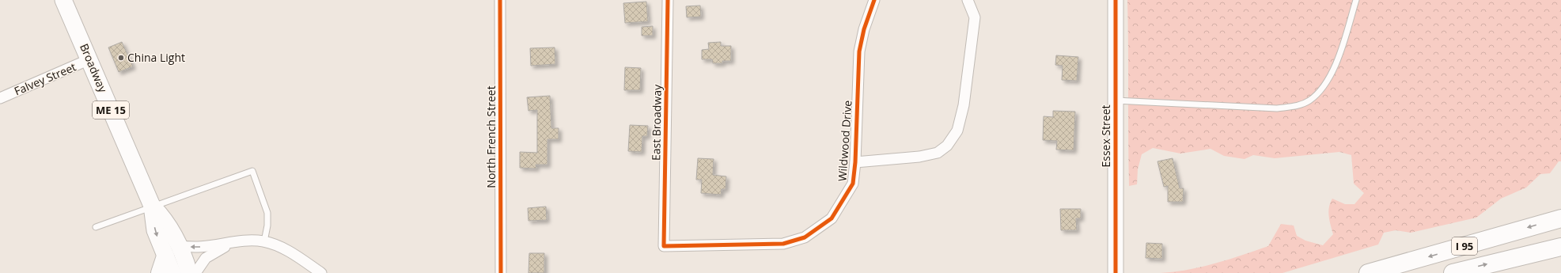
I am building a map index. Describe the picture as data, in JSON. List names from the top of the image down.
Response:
{
  "streets": {
    "highway": ["I 95"],
    "main road": ["Broadway", "ME 15"],
    "street": [
      "Falvey Street",
      "East Broadway",
      "Essex Street",
      "North French Street",
      "Wildwood Drive"
    ]
  },
  "crossings": [
    ["Broadway", "Falvey Street"],
    ["East Broadway", "Wildwood Drive"]
  ],
  "places": ["China Light"]
}
